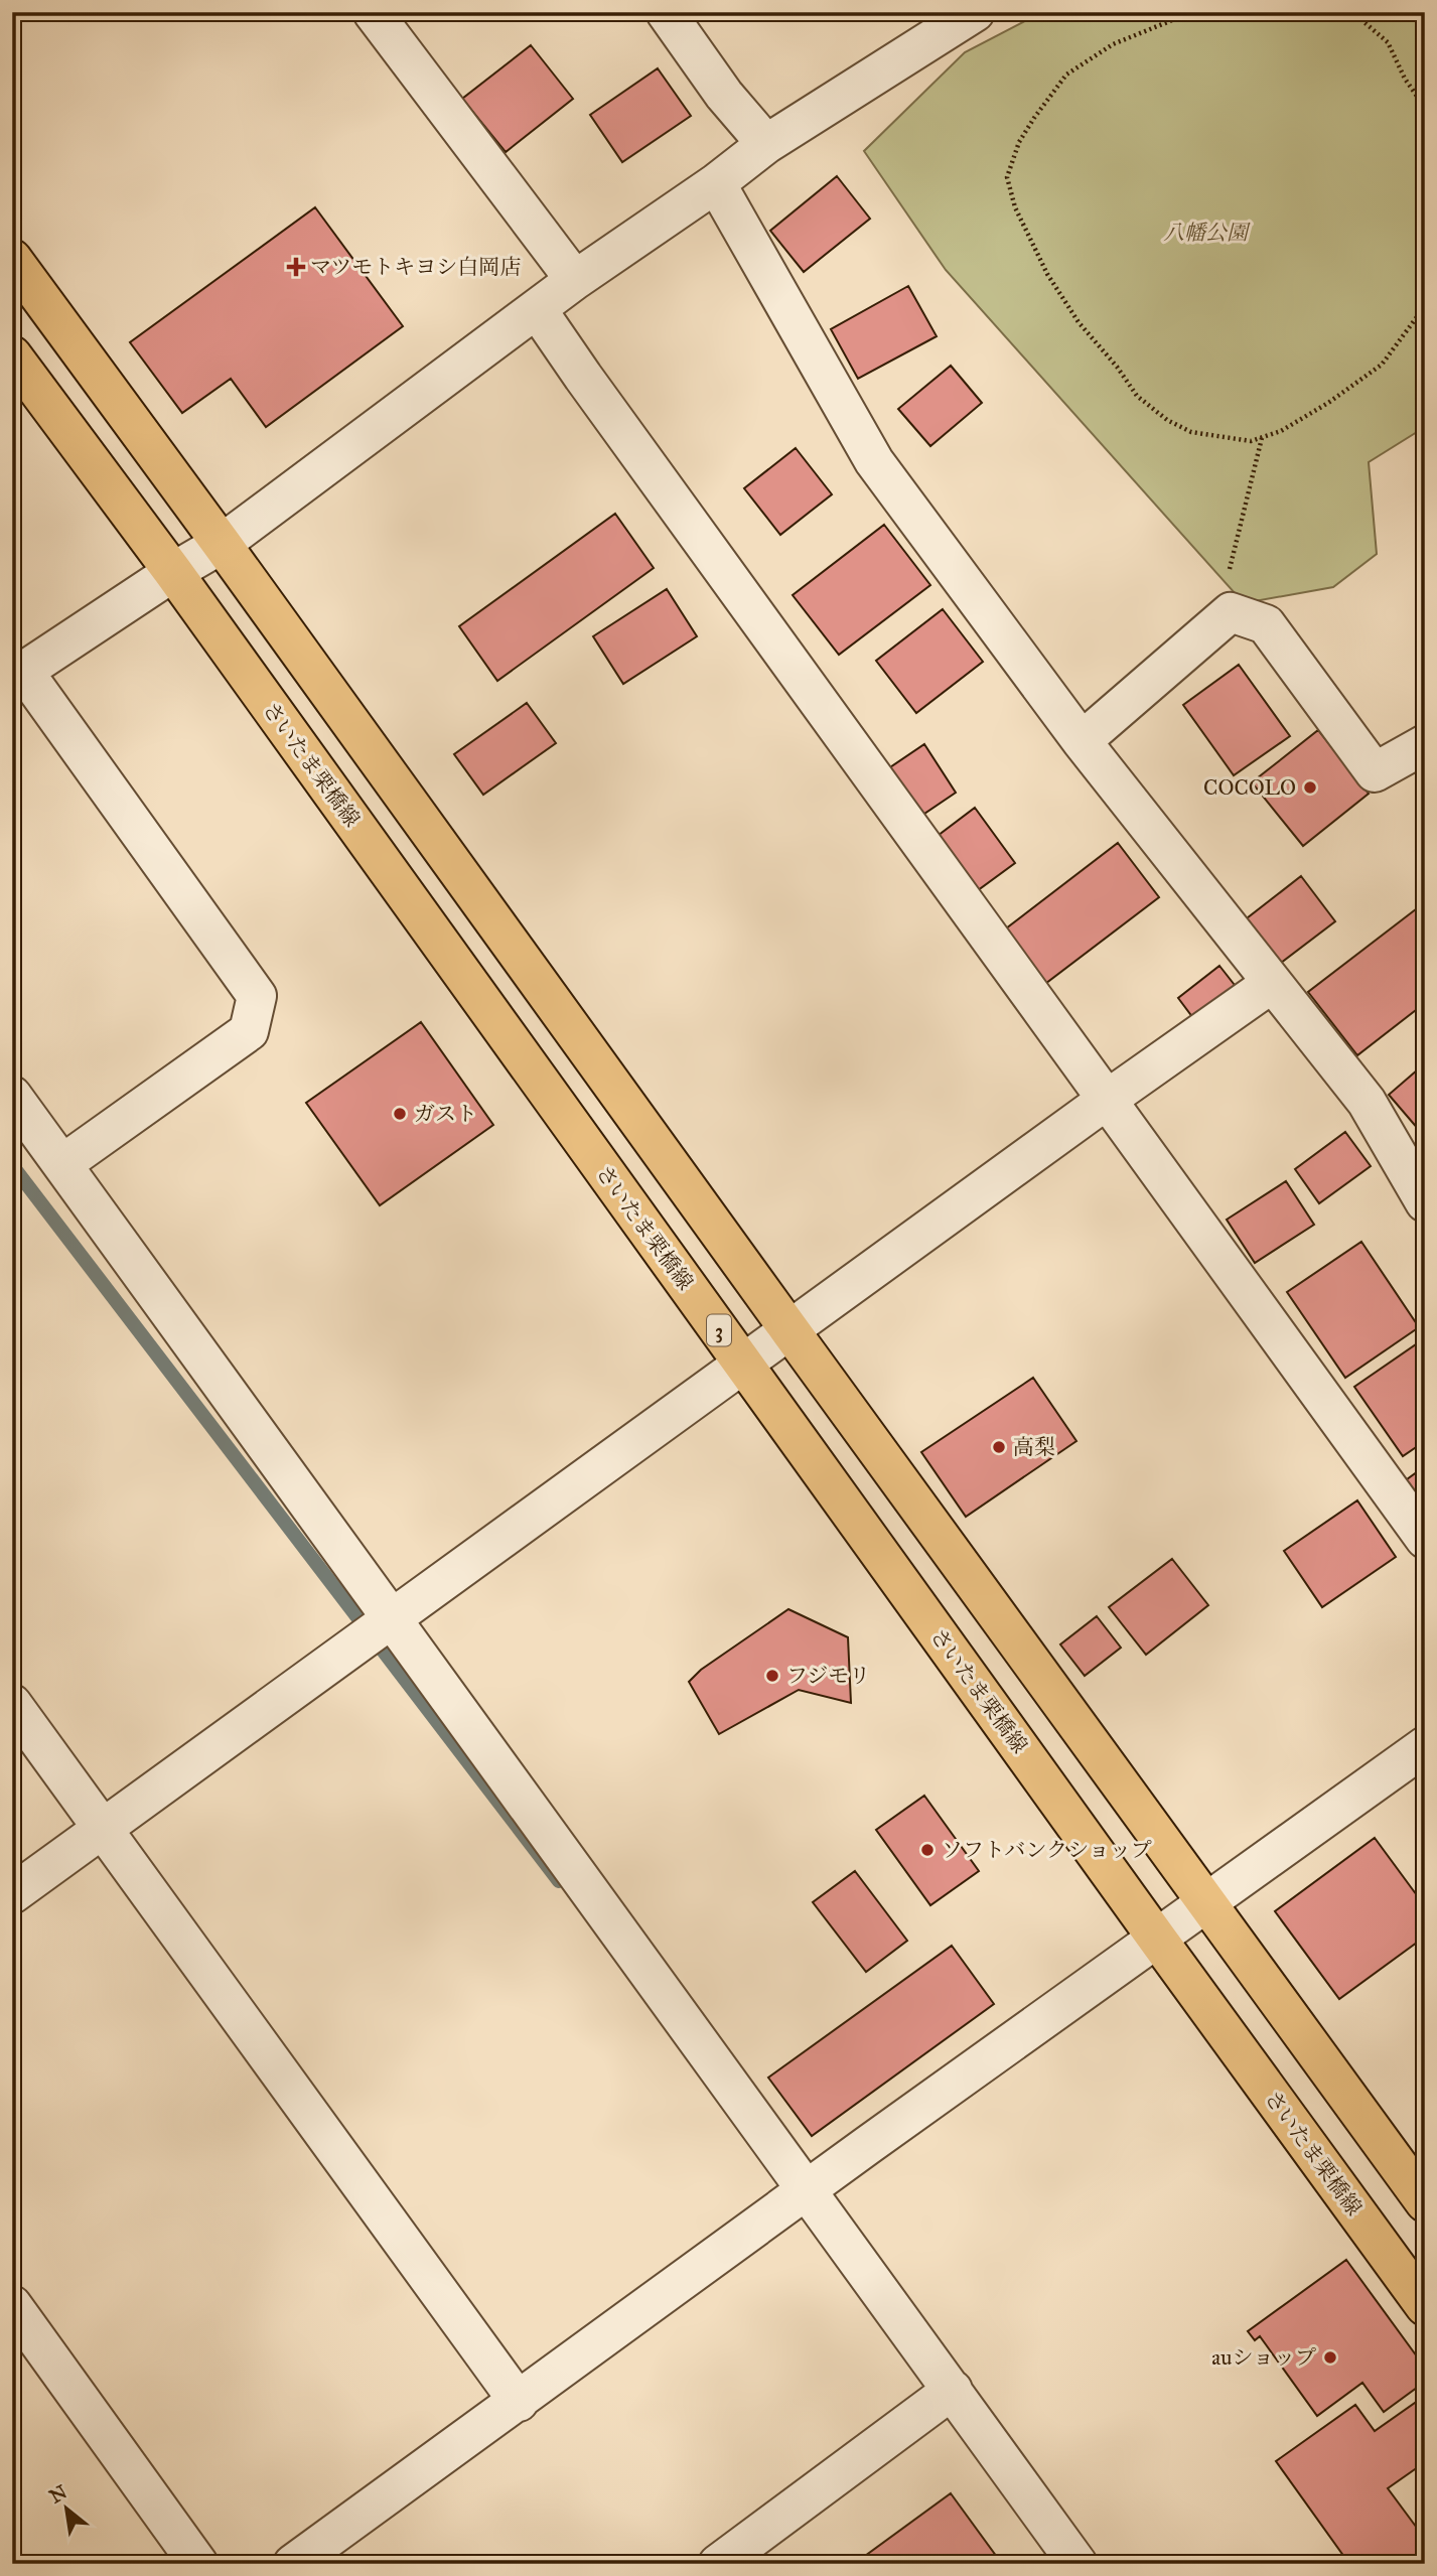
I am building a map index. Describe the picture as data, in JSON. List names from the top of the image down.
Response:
{
  "streets": {
    "main road": ["さいたま栗橋線", "3"]
  },
  "parks": ["八幡公園"],
  "places": {
    "health": ["マツモトキヨシ白岡店"],
    "other": [
      "COCOLO",
      "ガスト",
      "高梨",
      "フジモリ",
      "ソフトバンクショップ",
      "auショップ"
    ]
  },
  "north": "top left"
}
